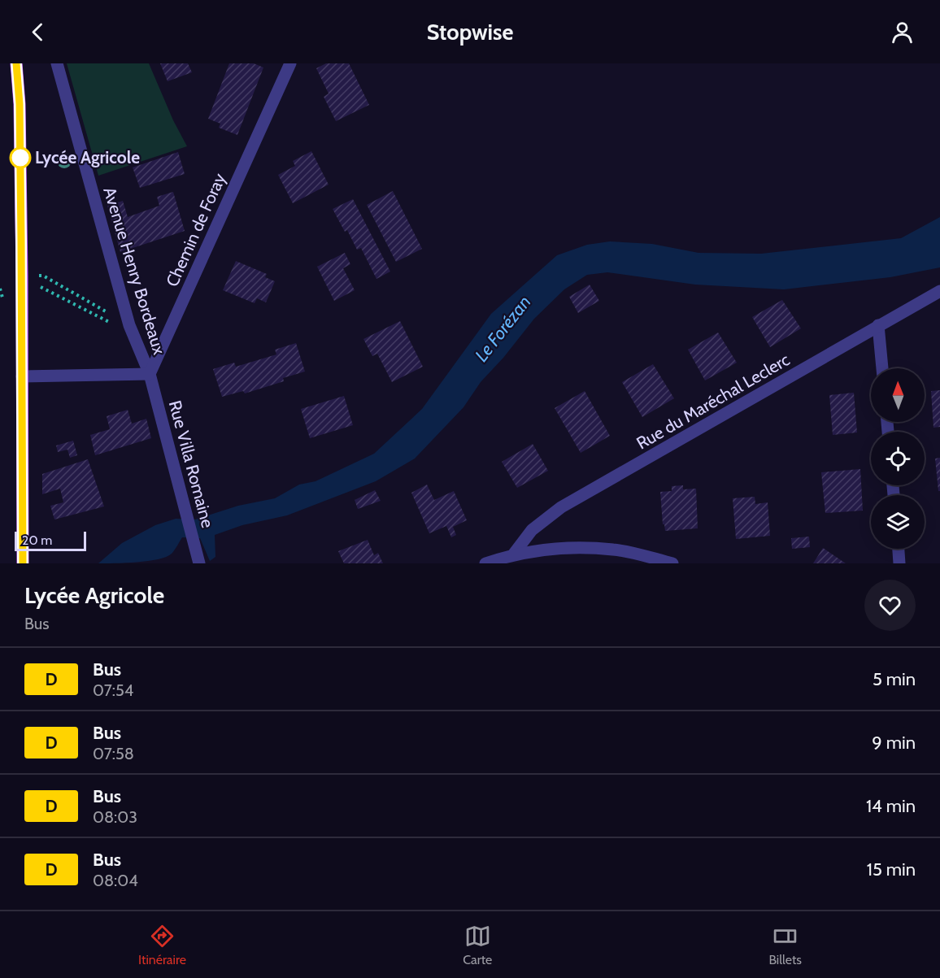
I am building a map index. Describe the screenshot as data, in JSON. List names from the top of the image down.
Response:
{
  "streets": {
    "street": [
      "Chemin de Foray",
      "Avenue Henry Bordeaux",
      "Rue du Maréchal Leclerc",
      "Rue Villa Romaine"
    ]
  },
  "crossings": [
    ["Chemin de Foray", "Avenue Henry Bordeaux"],
    ["Chemin de Foray", "Rue Villa Romaine"],
    ["Avenue Henry Bordeaux", "Rue Villa Romaine"]
  ],
  "water": ["Le Forézan"],
  "places": ["Lycée Agricole"],
  "lines": ["bus line D"],
  "scale_bar": "20 m",
  "north": "top",
  "page": {
    "header": "Stopwise",
    "scale": "20 m",
    "heading": ["Lycée Agricole", "Bus"],
    "list": [
      {
        "mark": "D",
        "name": "Bus",
        "note": "07:54",
        "value": "5 min"
      },
      {
        "mark": "D",
        "name": "Bus",
        "note": "07:58",
        "value": "9 min"
      },
      {
        "mark": "D",
        "name": "Bus",
        "note": "08:03",
        "value": "14 min"
      },
      {
        "mark": "D",
        "name": "Bus",
        "note": "08:04",
        "value": "15 min"
      }
    ],
    "tabs": ["Itinéraire", "Carte", "Billets"]
  }
}
